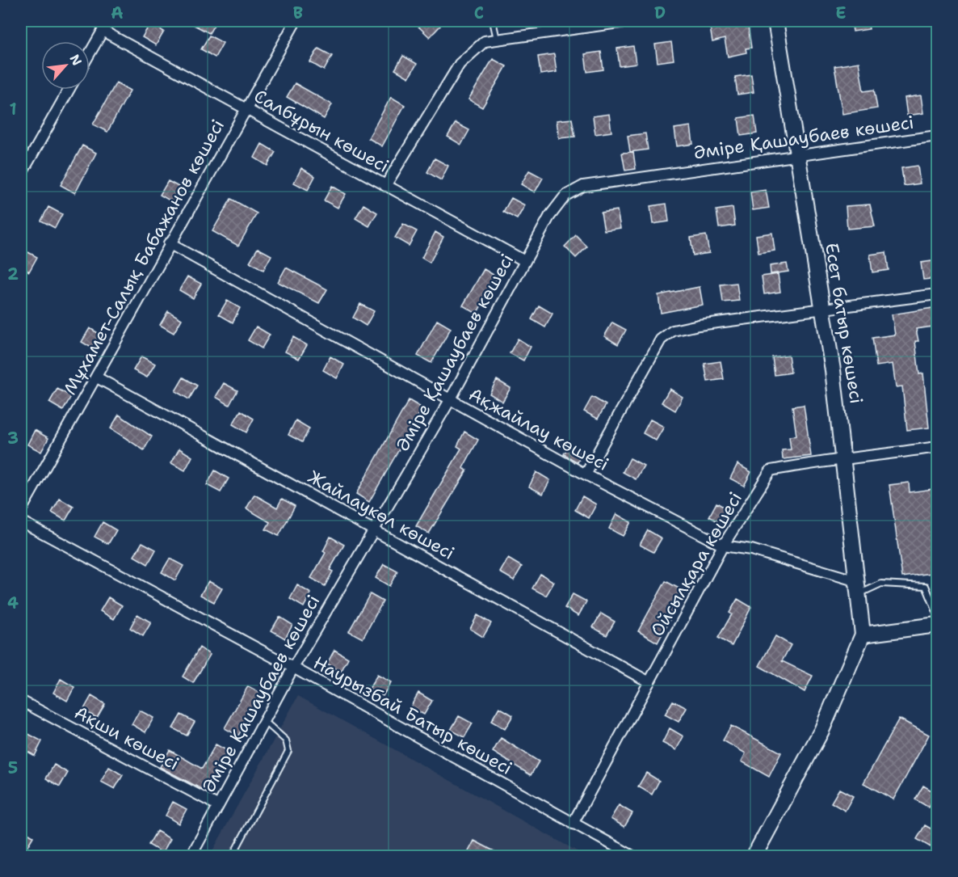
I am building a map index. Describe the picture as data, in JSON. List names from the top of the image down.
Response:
{
  "streets": {
    "street": [
      "Салбұрын көшесі",
      "Әміре Қашаубаев көшесі",
      "Мұхамет-Салық Бабажанов көшесі",
      "Есет батыр көшесі",
      "Ақжайлау көшесі",
      "Жайлаукөл көшесі",
      "Ойсылқара көшесі",
      "Наурызбай Батыр көшесі",
      "Ақши көшесі"
    ]
  },
  "crossings": [
    ["Салбұрын көшесі", "Әміре Қашаубаев көшесі"],
    ["Салбұрын көшесі", "Мұхамет-Салық Бабажанов көшесі"],
    ["Әміре Қашаубаев көшесі", "Есет батыр көшесі"],
    ["Әміре Қашаубаев көшесі", "Ақжайлау көшесі"],
    ["Әміре Қашаубаев көшесі", "Жайлаукөл көшесі"],
    ["Әміре Қашаубаев көшесі", "Наурызбай Батыр көшесі"],
    ["Әміре Қашаубаев көшесі", "Ақши көшесі"],
    ["Мұхамет-Салық Бабажанов көшесі", "Ақжайлау көшесі"],
    ["Мұхамет-Салық Бабажанов көшесі", "Жайлаукөл көшесі"],
    ["Есет батыр көшесі", "Ақжайлау көшесі"],
    ["Есет батыр көшесі", "Ойсылқара көшесі"],
    ["Ақжайлау көшесі", "Ойсылқара көшесі"],
    ["Жайлаукөл көшесі", "Ойсылқара көшесі"],
    ["Ойсылқара көшесі", "Наурызбай Батыр көшесі"]
  ],
  "north": "top right",
  "grid": {
    "columns": [
      "A",
      "B",
      "C",
      "D",
      "E"
    ],
    "rows": [
      "1",
      "2",
      "3",
      "4",
      "5"
    ]
  }
}
